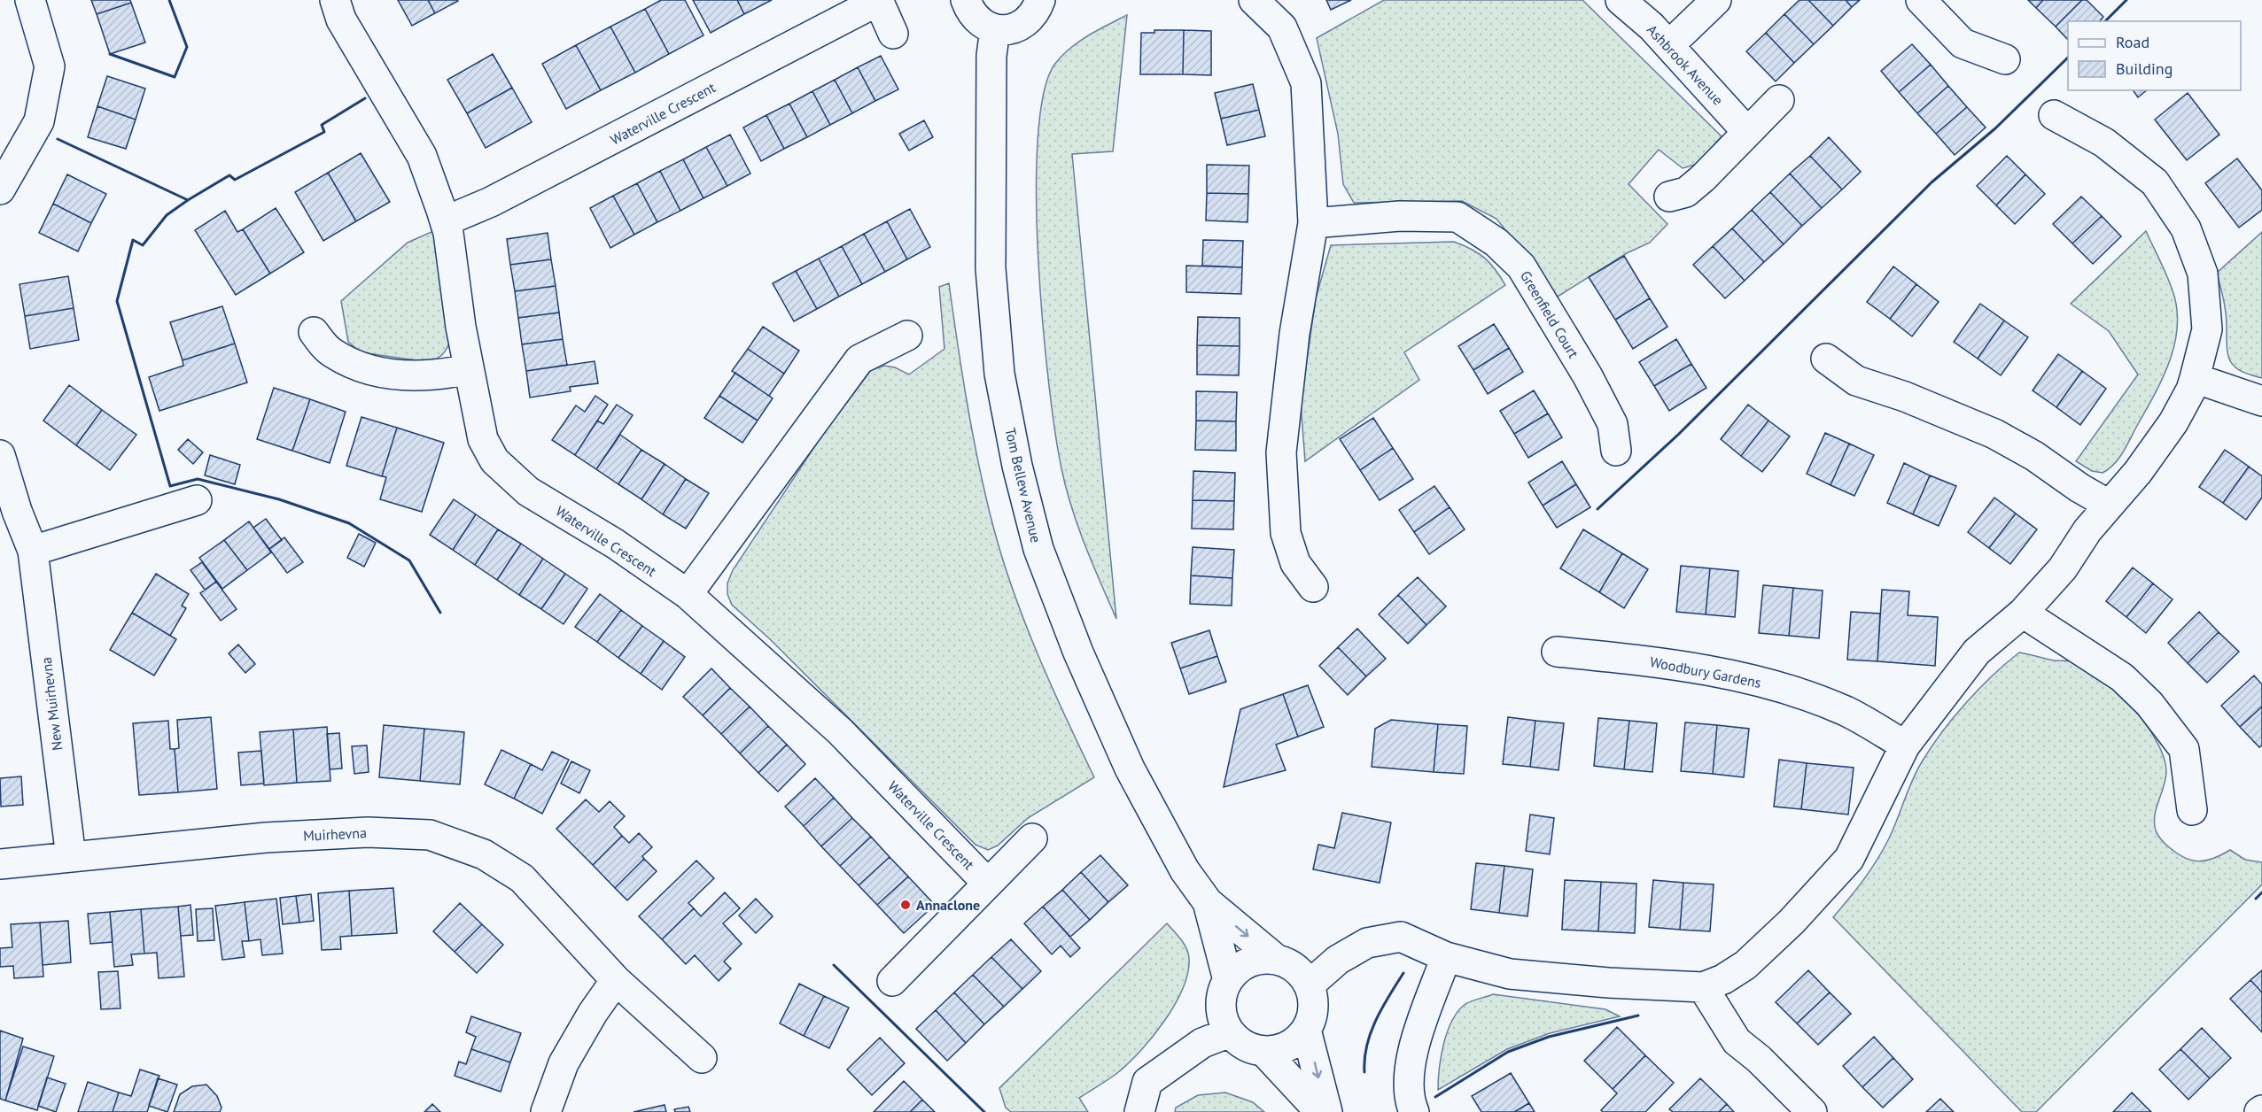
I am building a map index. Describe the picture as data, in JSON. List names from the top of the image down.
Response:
{
  "streets": {
    "street": [
      "Ashbrook Avenue",
      "Waterville Crescent",
      "Greenfield Court",
      "Tom Bellew Avenue",
      "Woodbury Gardens",
      "New Muirhevna",
      "Muirhevna"
    ]
  },
  "crossings": [
    ["New Muirhevna", "Muirhevna"]
  ],
  "places": ["Annaclone"],
  "legend": ["Road", "Building"]
}
